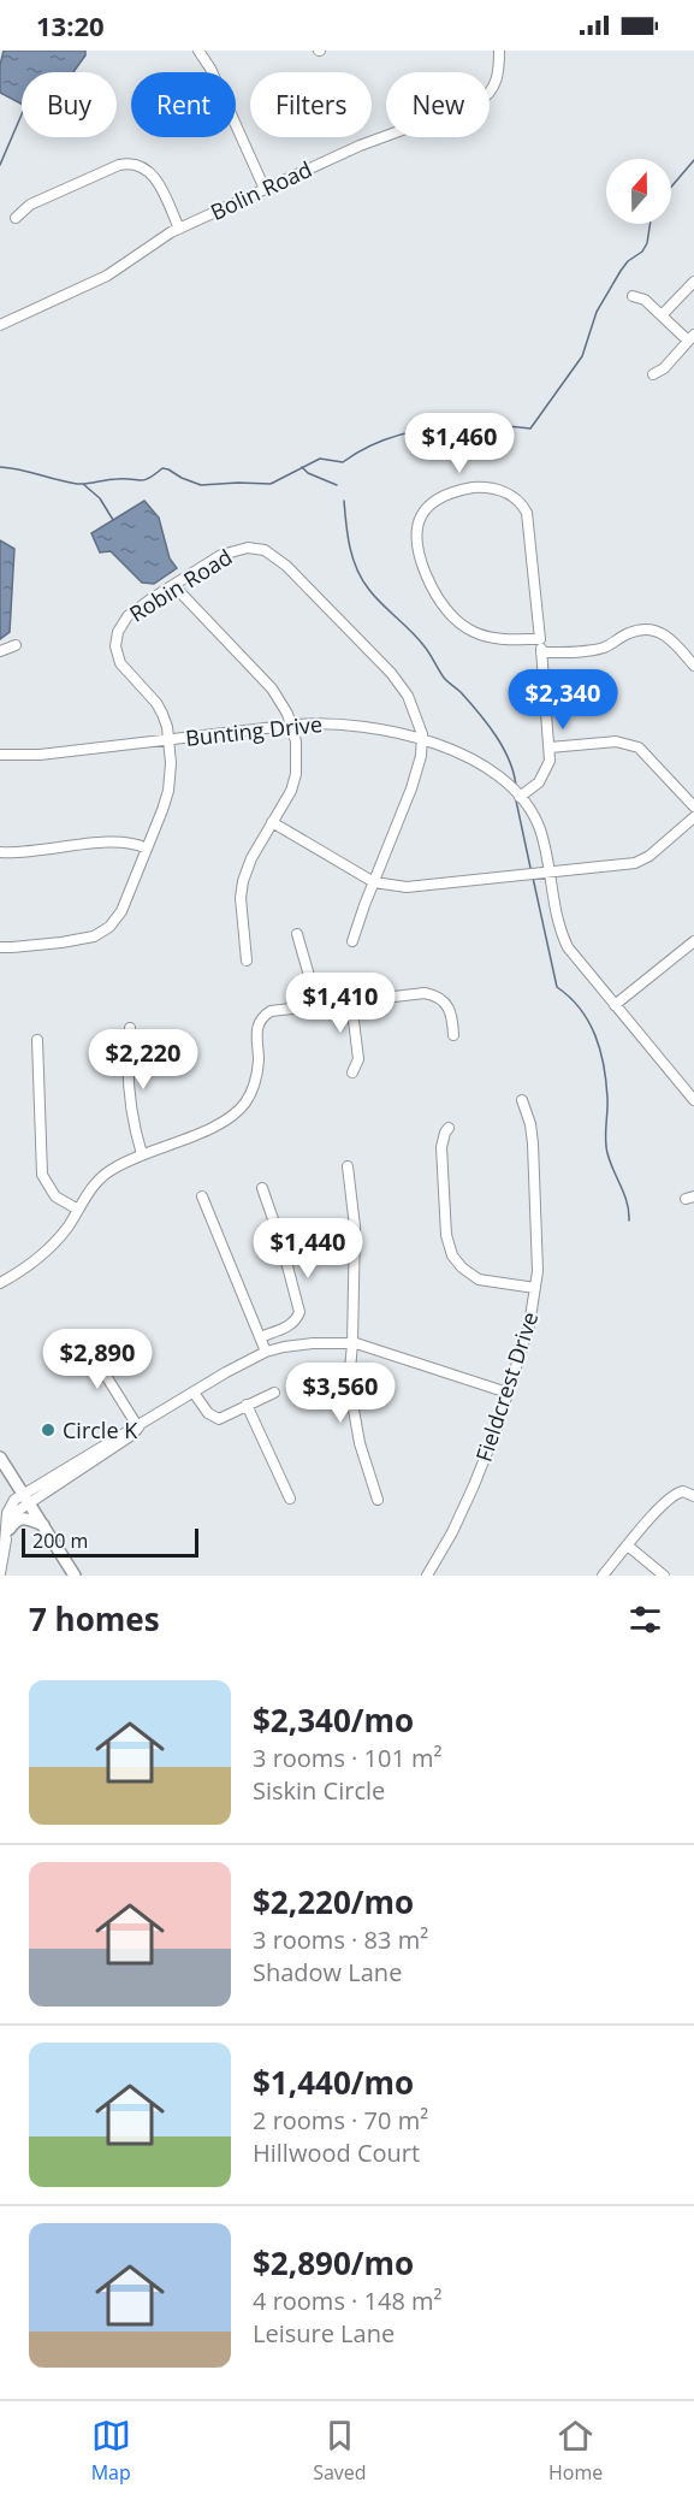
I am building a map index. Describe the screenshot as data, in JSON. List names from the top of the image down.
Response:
{
  "streets": {
    "street": [
      "Bolin Road",
      "Robin Road",
      "Bunting Drive",
      "Fieldcrest Drive"
    ]
  },
  "crossings": [
    ["Robin Road", "Bunting Drive"]
  ],
  "places": ["Circle K"],
  "scale_bar": "200 m",
  "north": "top",
  "page": {
    "status": "13:20",
    "chip": [
      "Buy",
      "Rent",
      "Filters",
      "New"
    ],
    "price": [
      "$1,460",
      "$2,340",
      "$1,410",
      "$2,220",
      "$1,440",
      "$2,890",
      "$3,560"
    ],
    "scale": "200 m",
    "heading": "7 homes",
    "list": [
      {
        "name": "$2,340/mo",
        "note": "3 rooms · 101 m² · Siskin Circle"
      },
      {
        "name": "$2,220/mo",
        "note": "3 rooms · 83 m² · Shadow Lane"
      },
      {
        "name": "$1,440/mo",
        "note": "2 rooms · 70 m² · Hillwood Court"
      },
      {
        "name": "$2,890/mo",
        "note": "4 rooms · 148 m² · Leisure Lane"
      }
    ],
    "tabs": ["Map", "Saved", "Home"]
  }
}
